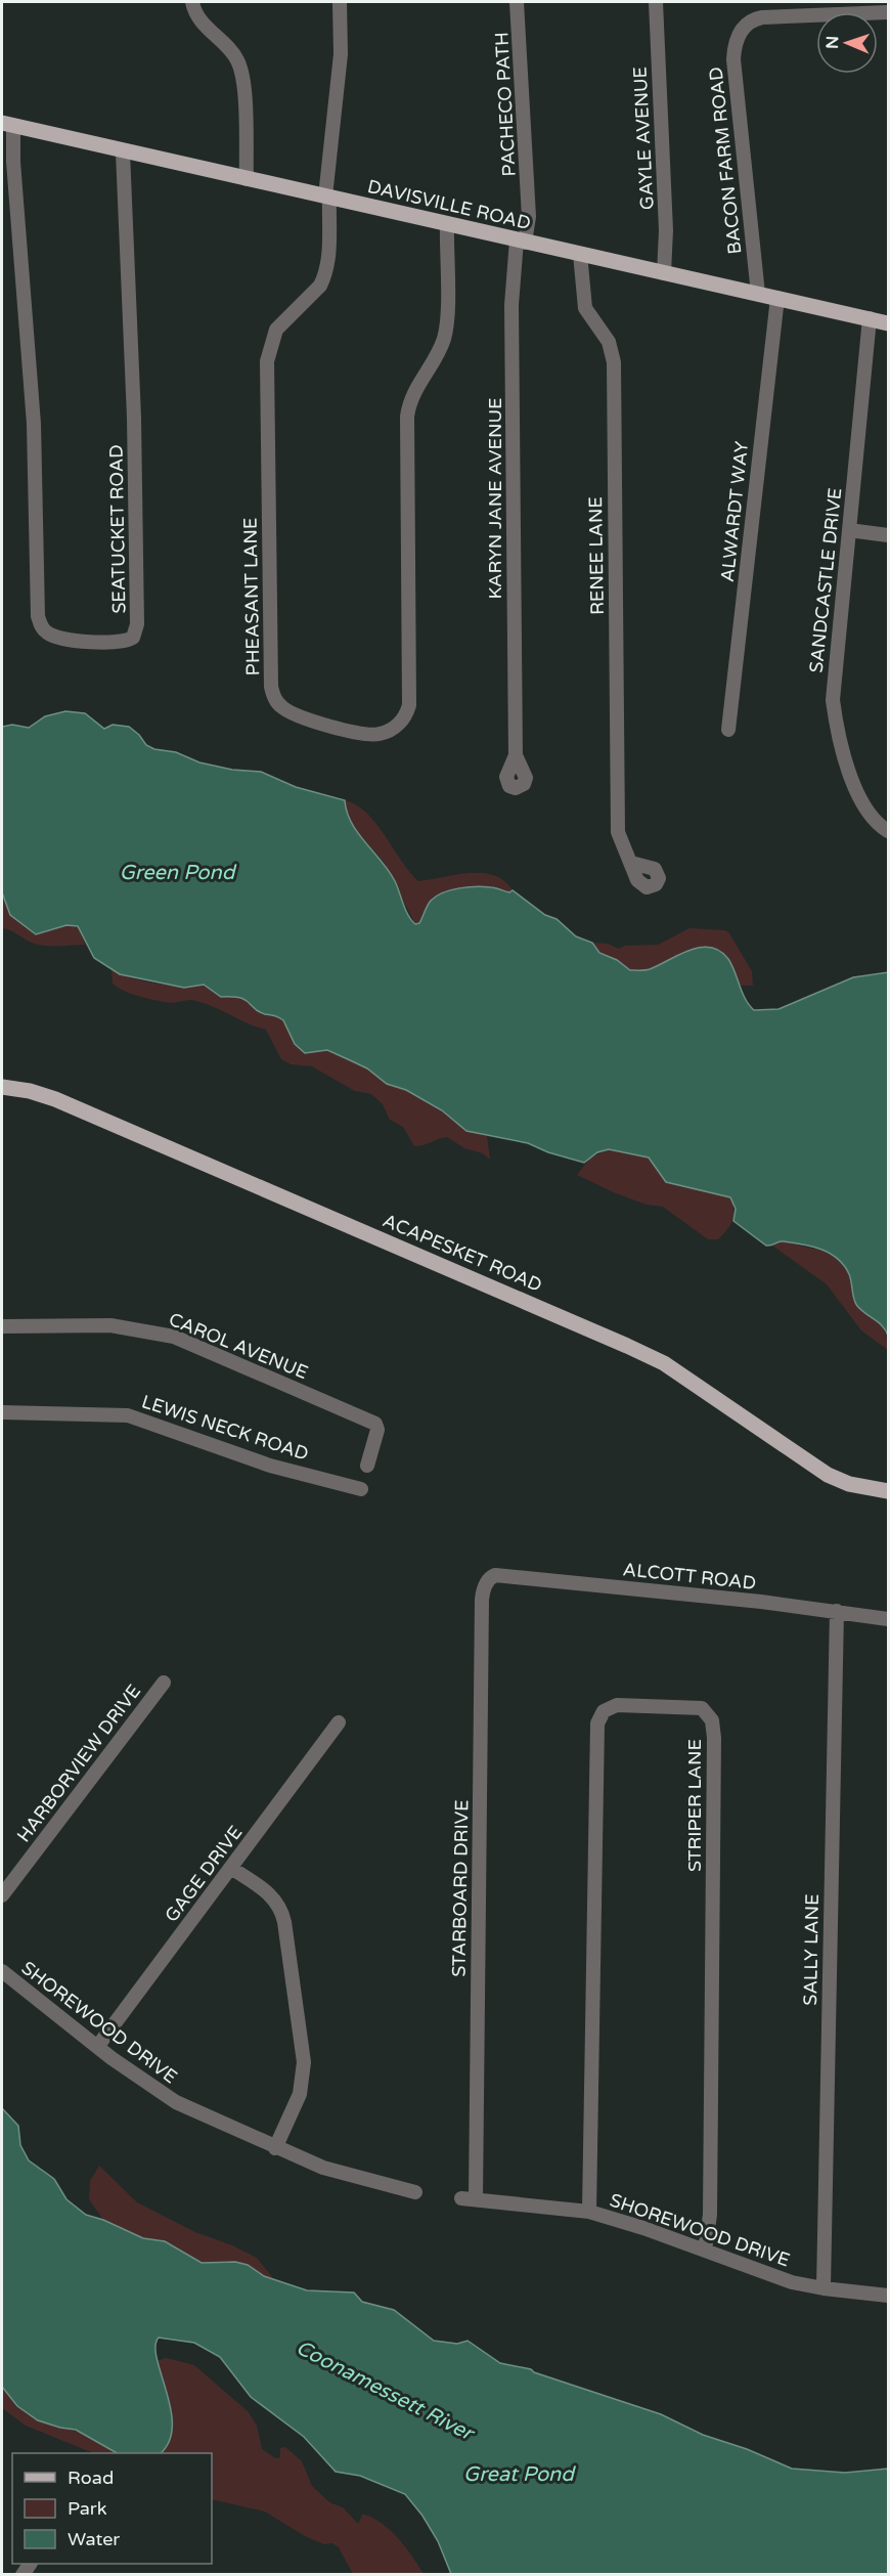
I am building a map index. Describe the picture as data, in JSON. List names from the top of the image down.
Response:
{
  "streets": {
    "main road": ["DAVISVILLE ROAD", "ACAPESKET ROAD"],
    "street": [
      "PACHECO PATH",
      "GAYLE AVENUE",
      "BACON FARM ROAD",
      "KARYN JANE AVENUE",
      "ALWARDT WAY",
      "SEATUCKET ROAD",
      "RENEE LANE",
      "SANDCASTLE DRIVE",
      "PHEASANT LANE",
      "CAROL AVENUE",
      "LEWIS NECK ROAD",
      "ALCOTT ROAD",
      "HARBORVIEW DRIVE",
      "STRIPER LANE",
      "GAGE DRIVE",
      "STARBOARD DRIVE",
      "SALLY LANE",
      "SHOREWOOD DRIVE"
    ]
  },
  "crossings": [
    ["PACHECO PATH", "DAVISVILLE ROAD"],
    ["PACHECO PATH", "KARYN JANE AVENUE"],
    ["GAYLE AVENUE", "DAVISVILLE ROAD"],
    ["BACON FARM ROAD", "DAVISVILLE ROAD"],
    ["DAVISVILLE ROAD", "KARYN JANE AVENUE"],
    ["DAVISVILLE ROAD", "ALWARDT WAY"],
    ["DAVISVILLE ROAD", "SEATUCKET ROAD"],
    ["DAVISVILLE ROAD", "RENEE LANE"],
    ["DAVISVILLE ROAD", "SANDCASTLE DRIVE"],
    ["DAVISVILLE ROAD", "PHEASANT LANE"],
    ["ALCOTT ROAD", "STARBOARD DRIVE"],
    ["ALCOTT ROAD", "SALLY LANE"],
    ["STRIPER LANE", "SHOREWOOD DRIVE"],
    ["GAGE DRIVE", "SHOREWOOD DRIVE"],
    ["STARBOARD DRIVE", "SHOREWOOD DRIVE"],
    ["SALLY LANE", "SHOREWOOD DRIVE"]
  ],
  "water": ["Green Pond", "Coonamessett River", "Great Pond"],
  "legend": ["Road", "Park", "Water"],
  "north": "left"
}
